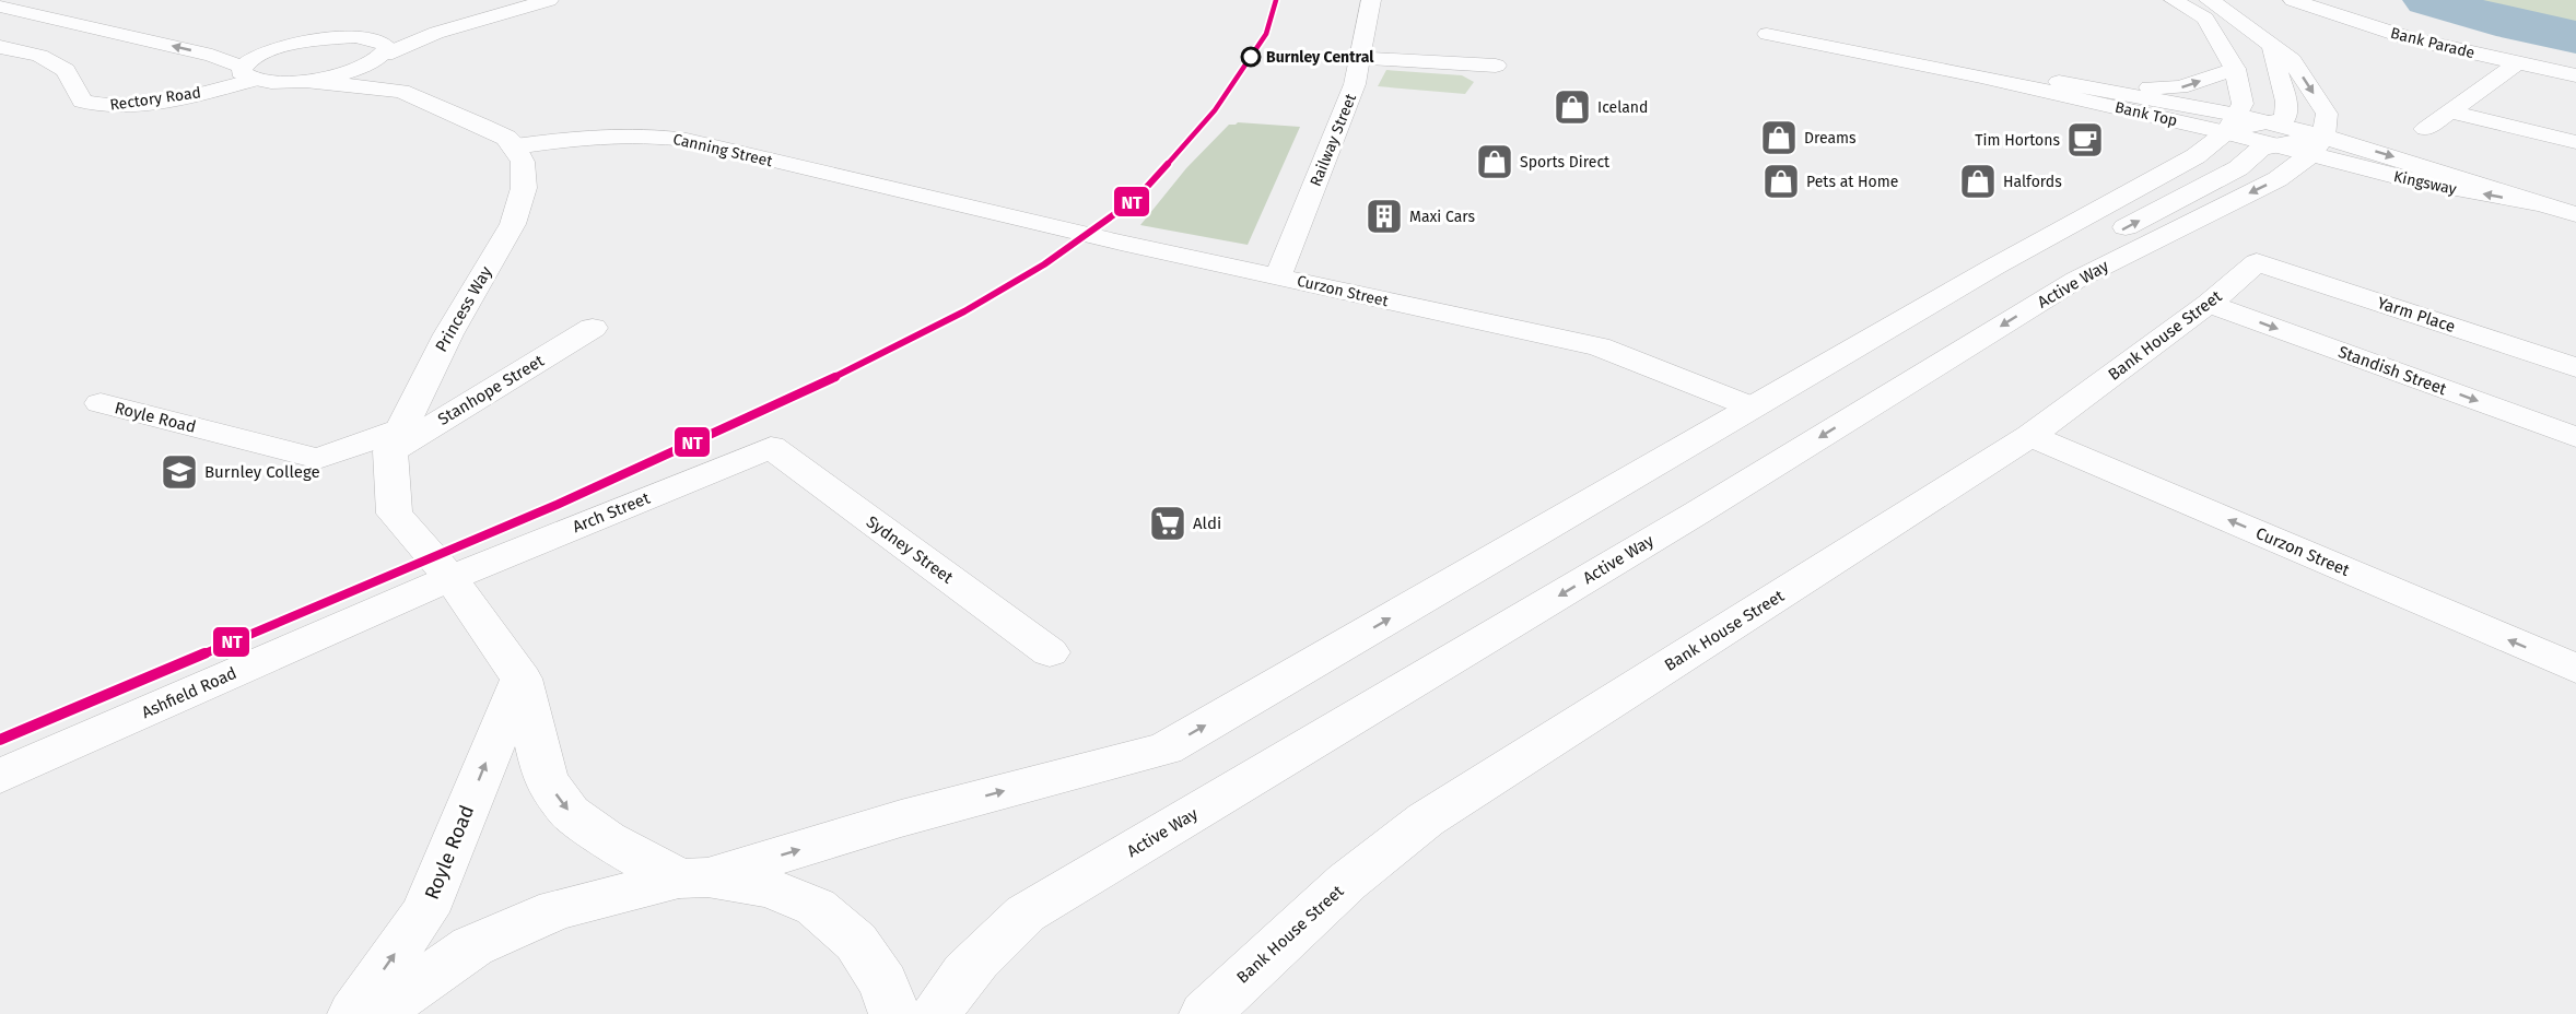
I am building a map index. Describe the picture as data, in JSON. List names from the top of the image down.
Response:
{
  "streets": {
    "street": [
      "Bank Parade",
      "Rectory Road",
      "Bank Top",
      "Railway Street",
      "Canning Street",
      "Kingsway",
      "Active Way",
      "Curzon Street",
      "Princess Way",
      "Yarm Place",
      "Bank House Street",
      "Standish Street",
      "Stanhope Street",
      "Royle Road",
      "Arch Street",
      "Sydney Street",
      "Ashfield Road"
    ]
  },
  "crossings": [
    ["Bank Top", "Kingsway"],
    ["Bank Top", "Active Way"],
    ["Railway Street", "Curzon Street"],
    ["Canning Street", "Curzon Street"],
    ["Canning Street", "Princess Way"],
    ["Kingsway", "Active Way"],
    ["Active Way", "Curzon Street"],
    ["Curzon Street", "Bank House Street"],
    ["Princess Way", "Stanhope Street"],
    ["Princess Way", "Royle Road"],
    ["Yarm Place", "Bank House Street"],
    ["Bank House Street", "Standish Street"],
    ["Stanhope Street", "Royle Road"],
    ["Arch Street", "Sydney Street"],
    ["Arch Street", "Ashfield Road"]
  ],
  "one_way": ["Curzon Street", "Royle Road"],
  "places": {
    "other": ["Burnley Central"],
    "shop": [
      "Iceland",
      "Dreams",
      "Sports Direct",
      "Pets at Home",
      "Halfords"
    ],
    "cafe": ["Tim Hortons"],
    "building": ["Maxi Cars"],
    "school or university": ["Burnley College"],
    "supermarket": ["Aldi"]
  },
  "lines": ["transit line NT"]
}
